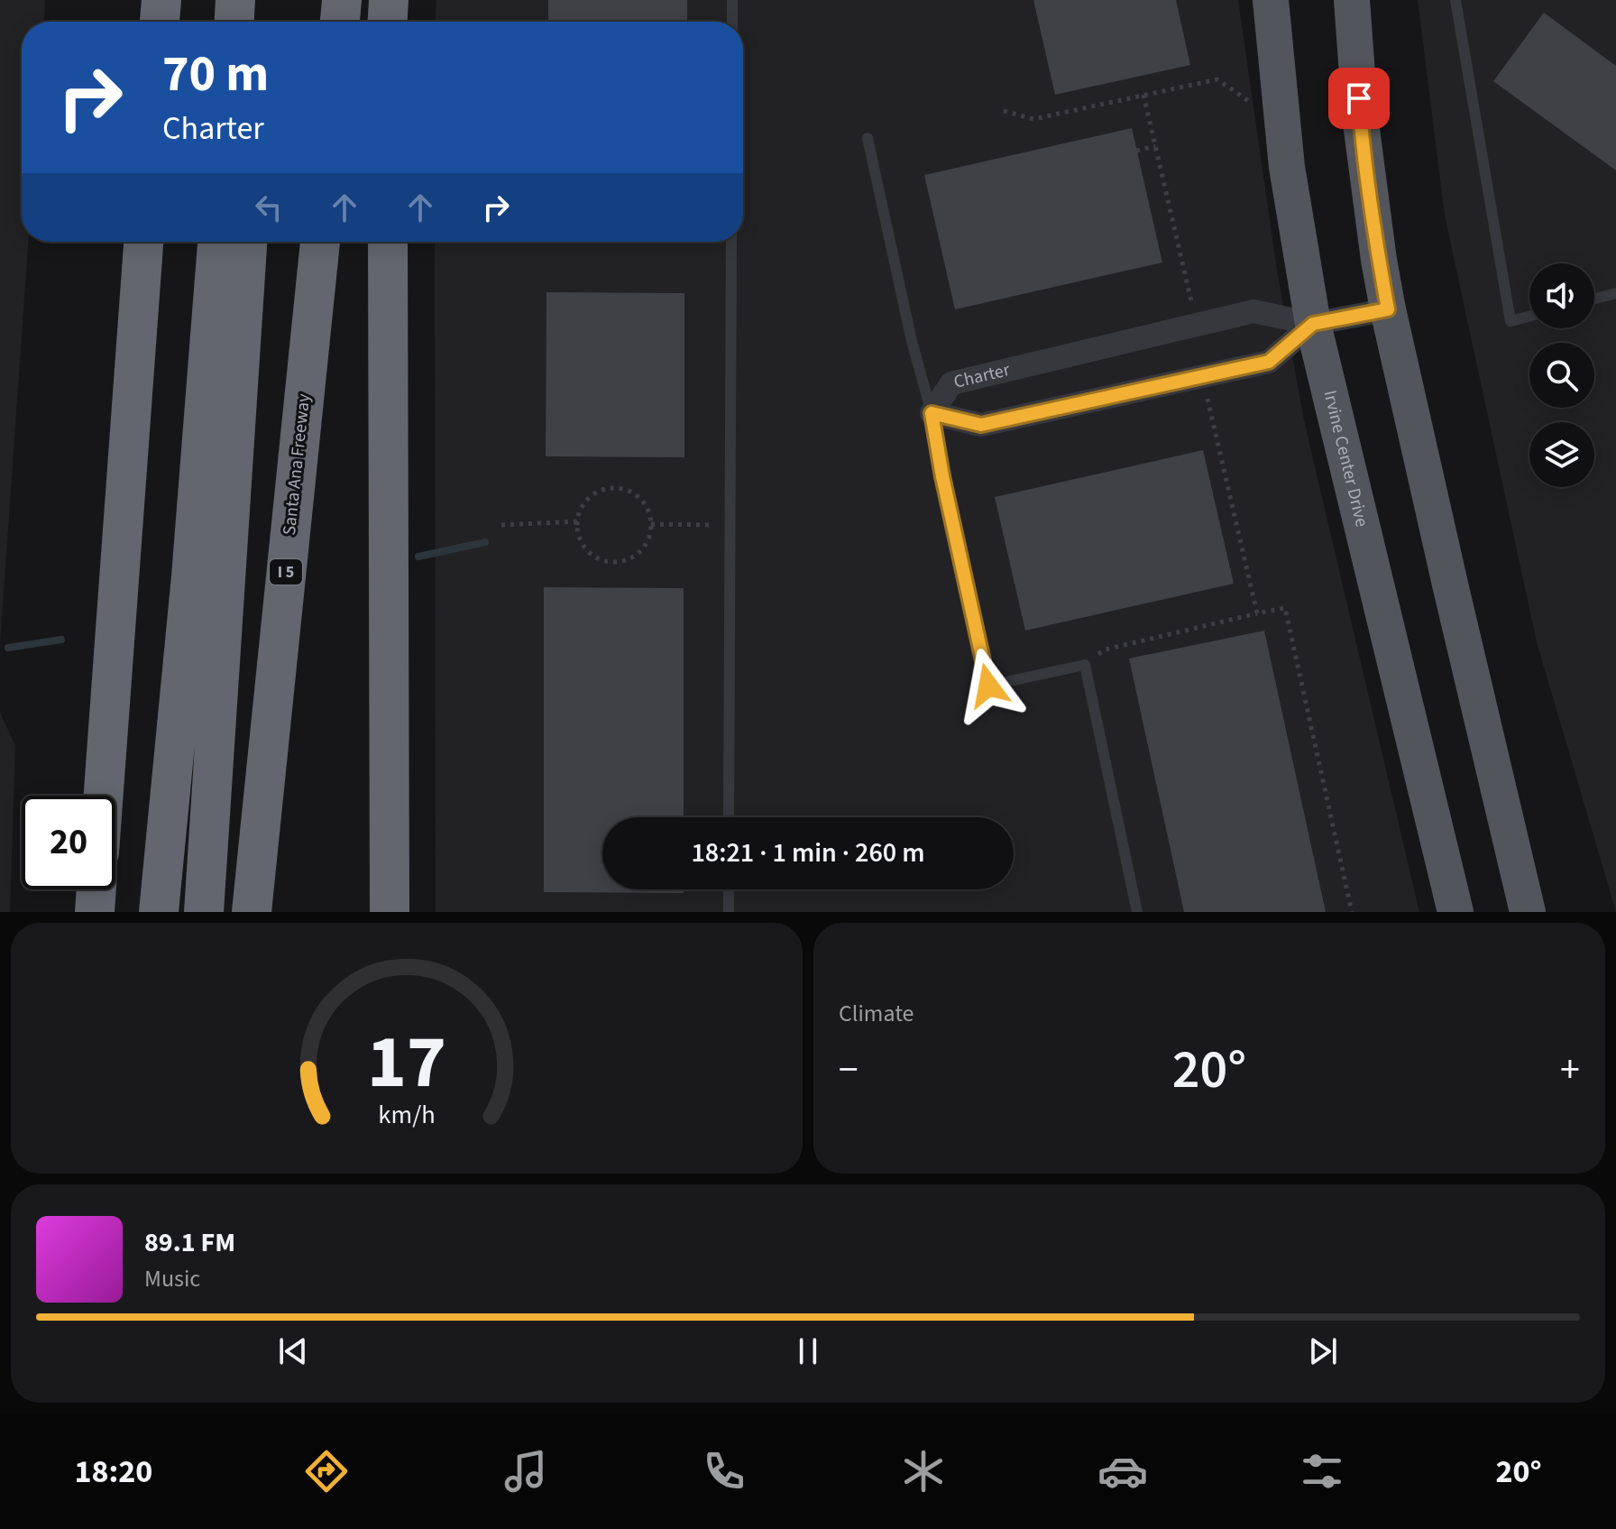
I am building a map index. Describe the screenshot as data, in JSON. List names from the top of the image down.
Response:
{
  "streets": {
    "highway": ["Santa Ana Freeway", "I 5"],
    "main road": ["Irvine Center Drive"],
    "street": ["Charter"]
  },
  "crossings": [
    ["Charter", "Irvine Center Drive"]
  ],
  "page": {
    "turn": ["70 m", "Charter"],
    "limit": "20",
    "trip": "18:21 · 1 min · 260 m",
    "tile": "Climate",
    "heat": ["−", "20°", "+"],
    "song": ["89.1 FM", "Music"],
    "tabs": ["18:20", "20°"],
    "gauge": ["17", "km/h"]
  }
}
